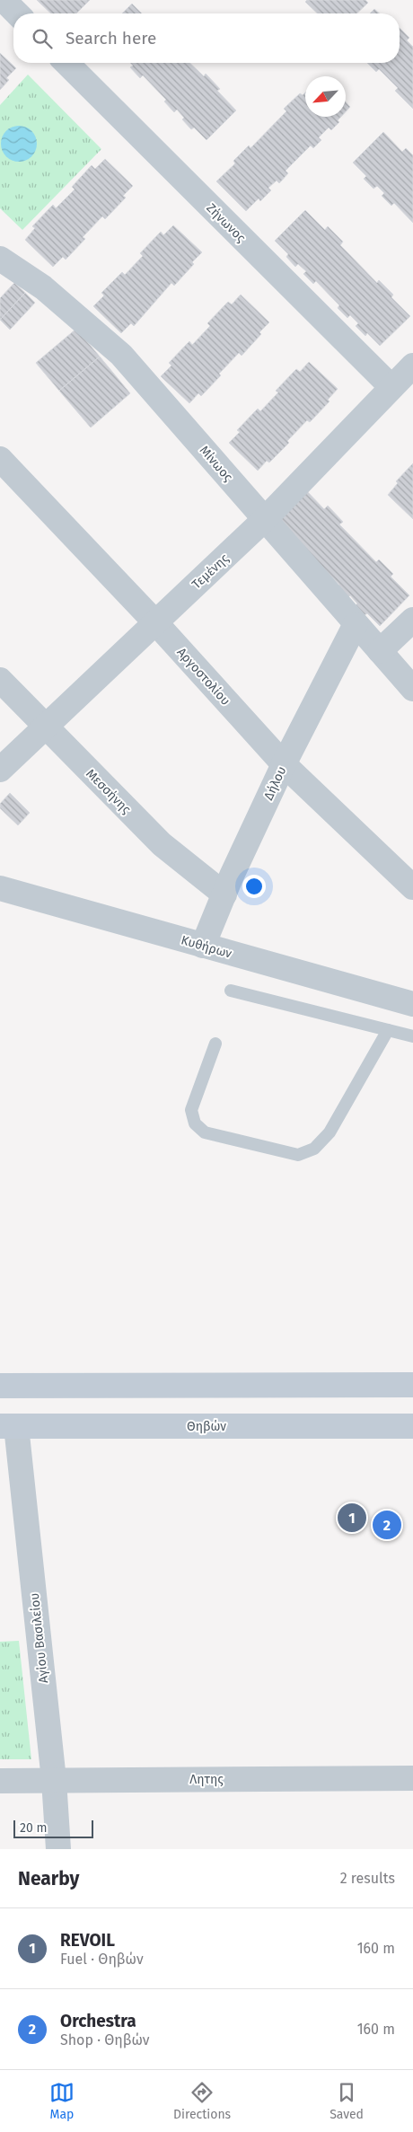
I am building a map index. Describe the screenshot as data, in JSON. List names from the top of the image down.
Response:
{
  "streets": {
    "main road": ["Θηβών"],
    "street": [
      "Ζήνωνος",
      "Μίνωος",
      "Τεμένης",
      "Αργοστολίου",
      "Δήλου",
      "Μεσσήνης",
      "Κυθήρων",
      "Αγίου Βασιλείου",
      "Λητης"
    ]
  },
  "crossings": [
    ["Ζήνωνος", "Τεμένης"],
    ["Μίνωος", "Τεμένης"],
    ["Μίνωος", "Δήλου"],
    ["Τεμένης", "Αργοστολίου"],
    ["Τεμένης", "Μεσσήνης"],
    ["Αργοστολίου", "Δήλου"],
    ["Δήλου", "Μεσσήνης"],
    ["Δήλου", "Κυθήρων"],
    ["Θηβών", "Αγίου Βασιλείου"],
    ["Αγίου Βασιλείου", "Λητης"]
  ],
  "scale_bar": "20 m",
  "north": "bottom left",
  "page": {
    "search": "Search here",
    "pins": ["1", "2"],
    "scale": "20 m",
    "heading": ["Nearby", "2 results"],
    "list": [
      {
        "mark": "1",
        "name": "REVOIL",
        "note": "Fuel · Θηβών",
        "value": "160 m"
      },
      {
        "mark": "2",
        "name": "Orchestra",
        "note": "Shop · Θηβών",
        "value": "160 m"
      }
    ],
    "nav": ["Map", "Directions", "Saved"]
  }
}
